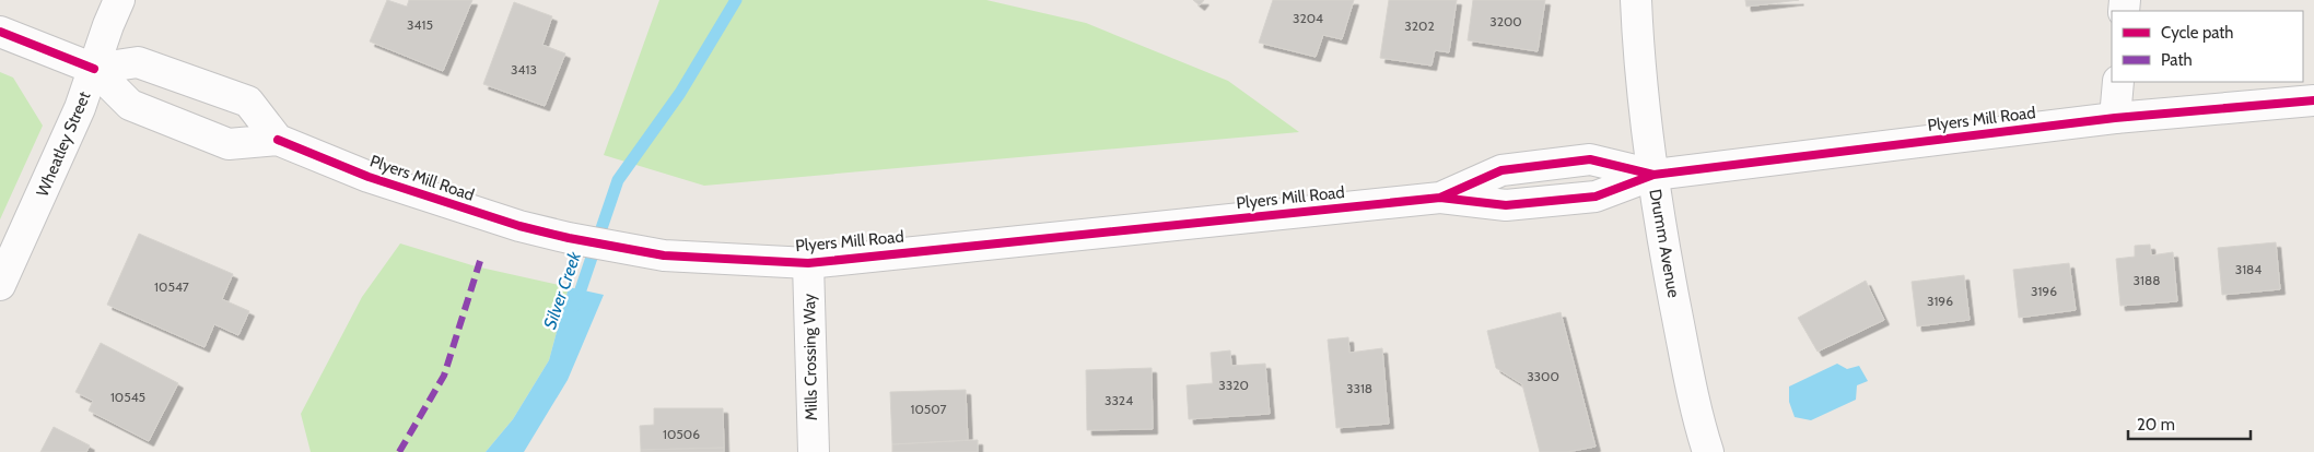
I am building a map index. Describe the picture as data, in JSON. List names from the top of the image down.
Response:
{
  "streets": {
    "street": [
      "Plyers Mill Road",
      "Wheatley Street",
      "Drumm Avenue",
      "Mills Crossing Way"
    ]
  },
  "crossings": [
    ["Plyers Mill Road", "Wheatley Street"],
    ["Plyers Mill Road", "Drumm Avenue"],
    ["Plyers Mill Road", "Mills Crossing Way"]
  ],
  "water": ["Silver Creek"],
  "house_numbers": [
    "3204",
    "3200",
    "3415",
    "3202",
    "3413",
    "3184",
    "3188",
    "10547",
    "3196",
    "3196",
    "3300",
    "3320",
    "3318",
    "10545",
    "3324",
    "10507",
    "10506"
  ],
  "legend": ["Cycle path", "Path"],
  "scale_bar": "20 m"
}
